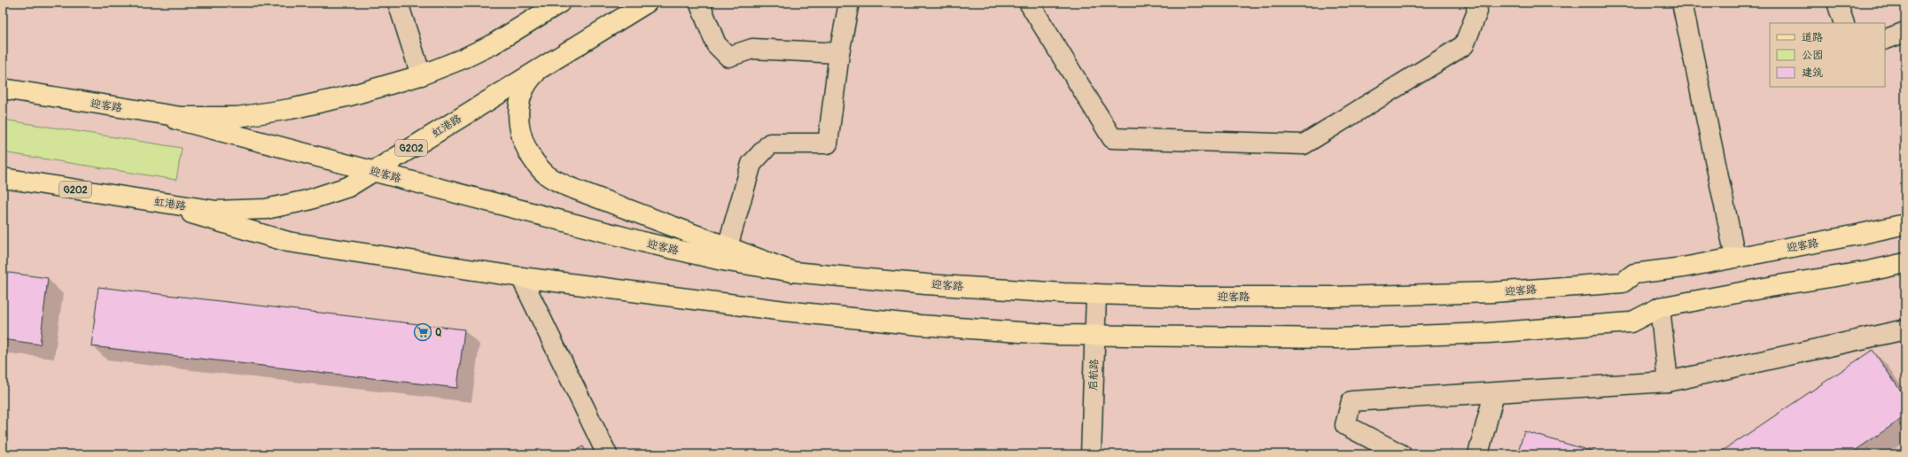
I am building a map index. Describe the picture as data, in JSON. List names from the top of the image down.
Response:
{
  "streets": {
    "main road": ["迎客路", "虹港路", "G202"],
    "street": ["启航路"]
  },
  "crossings": [
    ["迎客路", "虹港路"],
    ["迎客路", "启航路"],
    ["虹港路", "G202"]
  ],
  "places": {
    "supermarket": ["Q"]
  },
  "legend": ["道路", "公园", "建筑"]
}
